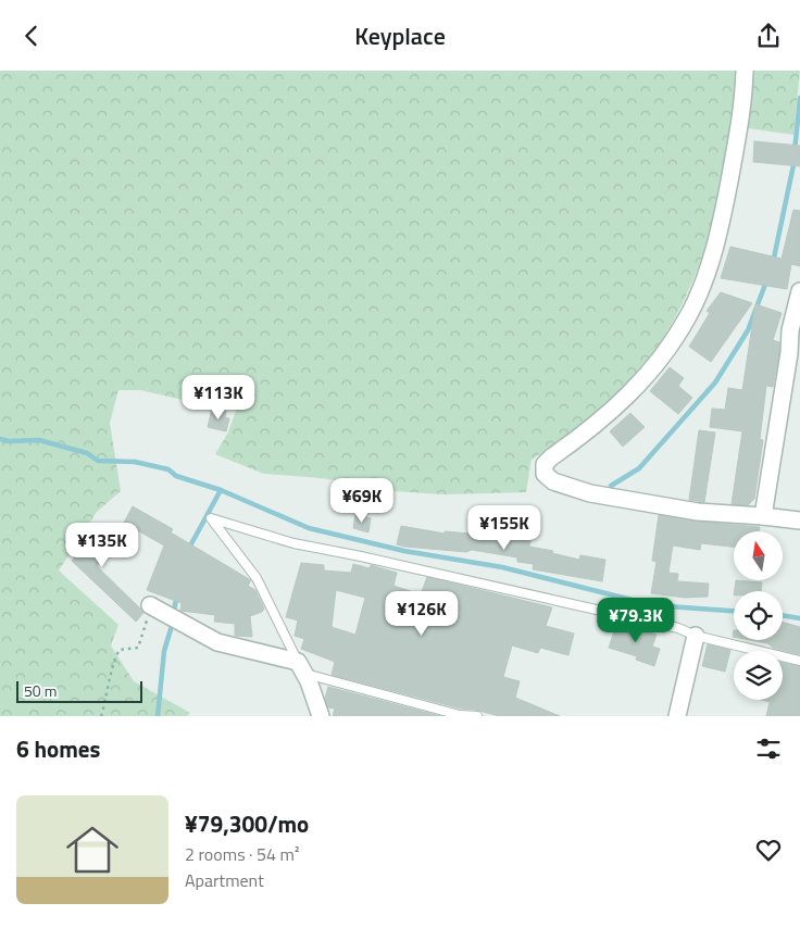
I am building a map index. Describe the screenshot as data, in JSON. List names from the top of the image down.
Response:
{
  "scale_bar": "50 m",
  "north": "top",
  "page": {
    "header": "Keyplace",
    "price": [
      "¥113K",
      "¥69K",
      "¥155K",
      "¥135K",
      "¥126K",
      "¥79.3K"
    ],
    "scale": "50 m",
    "heading": "6 homes",
    "list": [
      {
        "name": "¥79,300/mo",
        "note": "2 rooms · 54 m² · Apartment"
      }
    ]
  }
}
